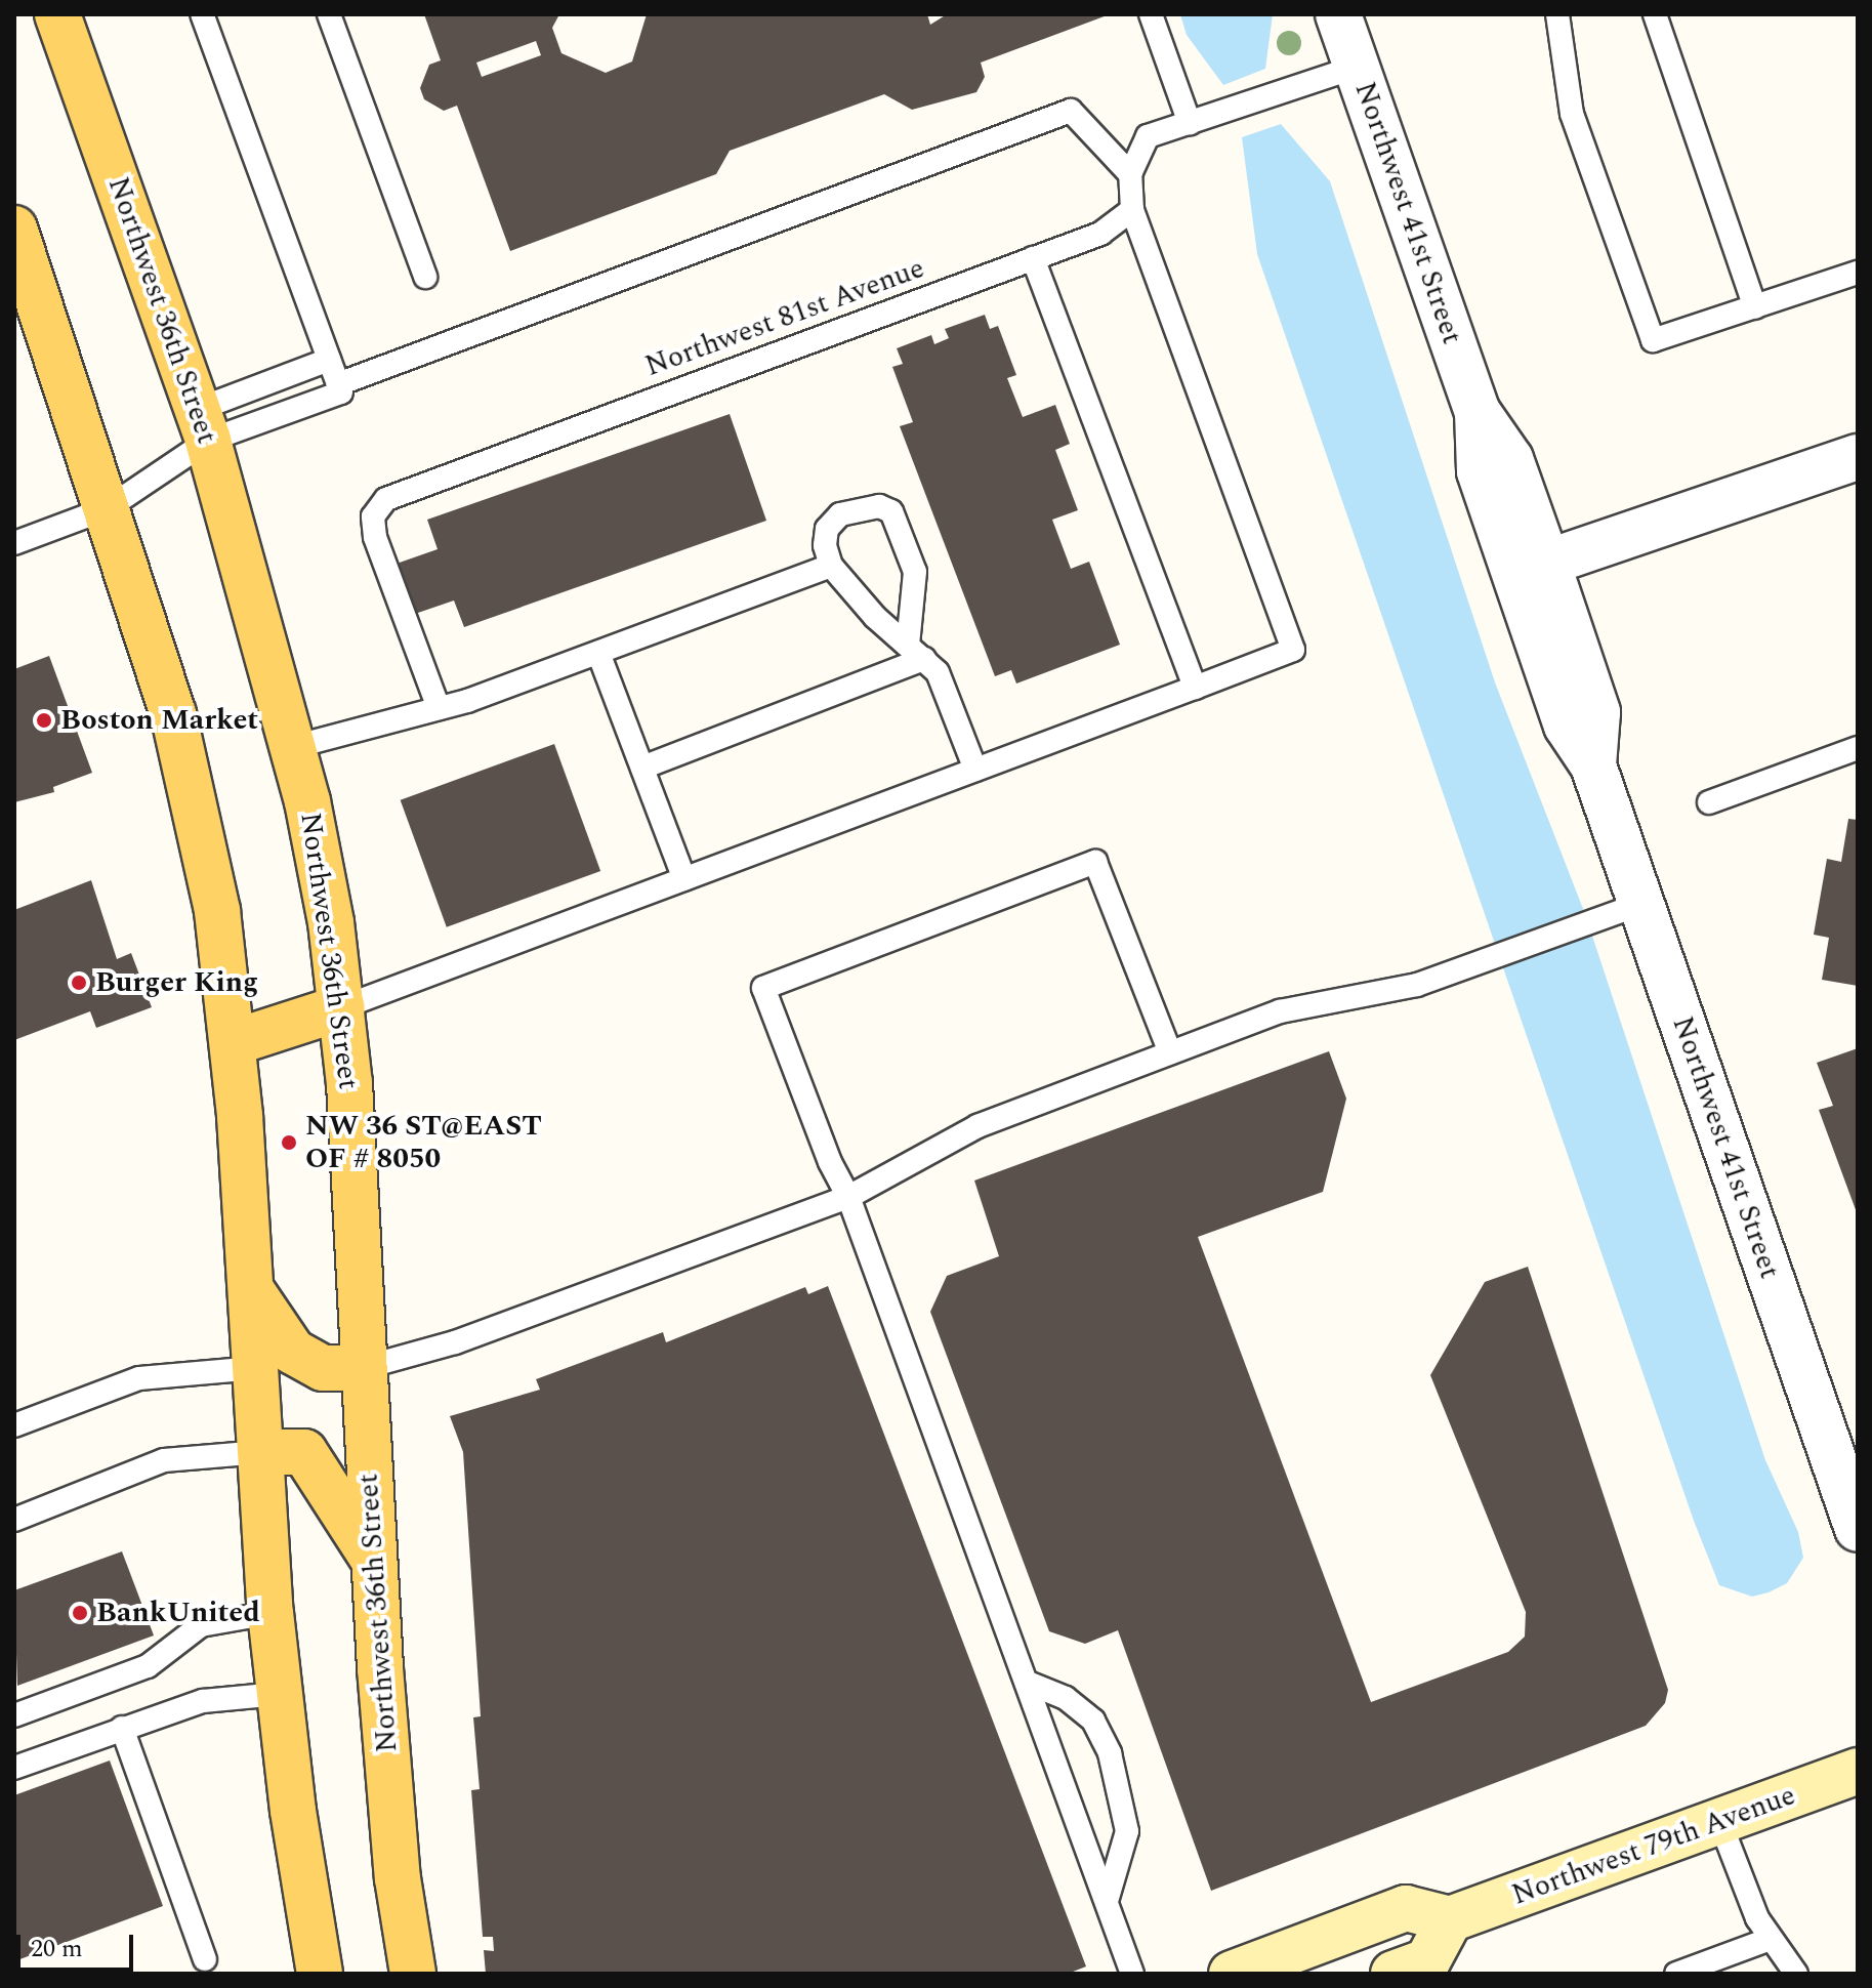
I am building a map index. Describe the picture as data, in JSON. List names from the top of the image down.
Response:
{
  "streets": {
    "main road": ["Northwest 36th Street", "Northwest 79th Avenue"],
    "street": ["Northwest 41st Street"],
    "lane": ["Northwest 81st Avenue"]
  },
  "places": [
    "Boston Market",
    "Burger King",
    "NW 36 ST@EAST OF # 8050",
    "BankUnited"
  ],
  "scale_bar": "20 m"
}
